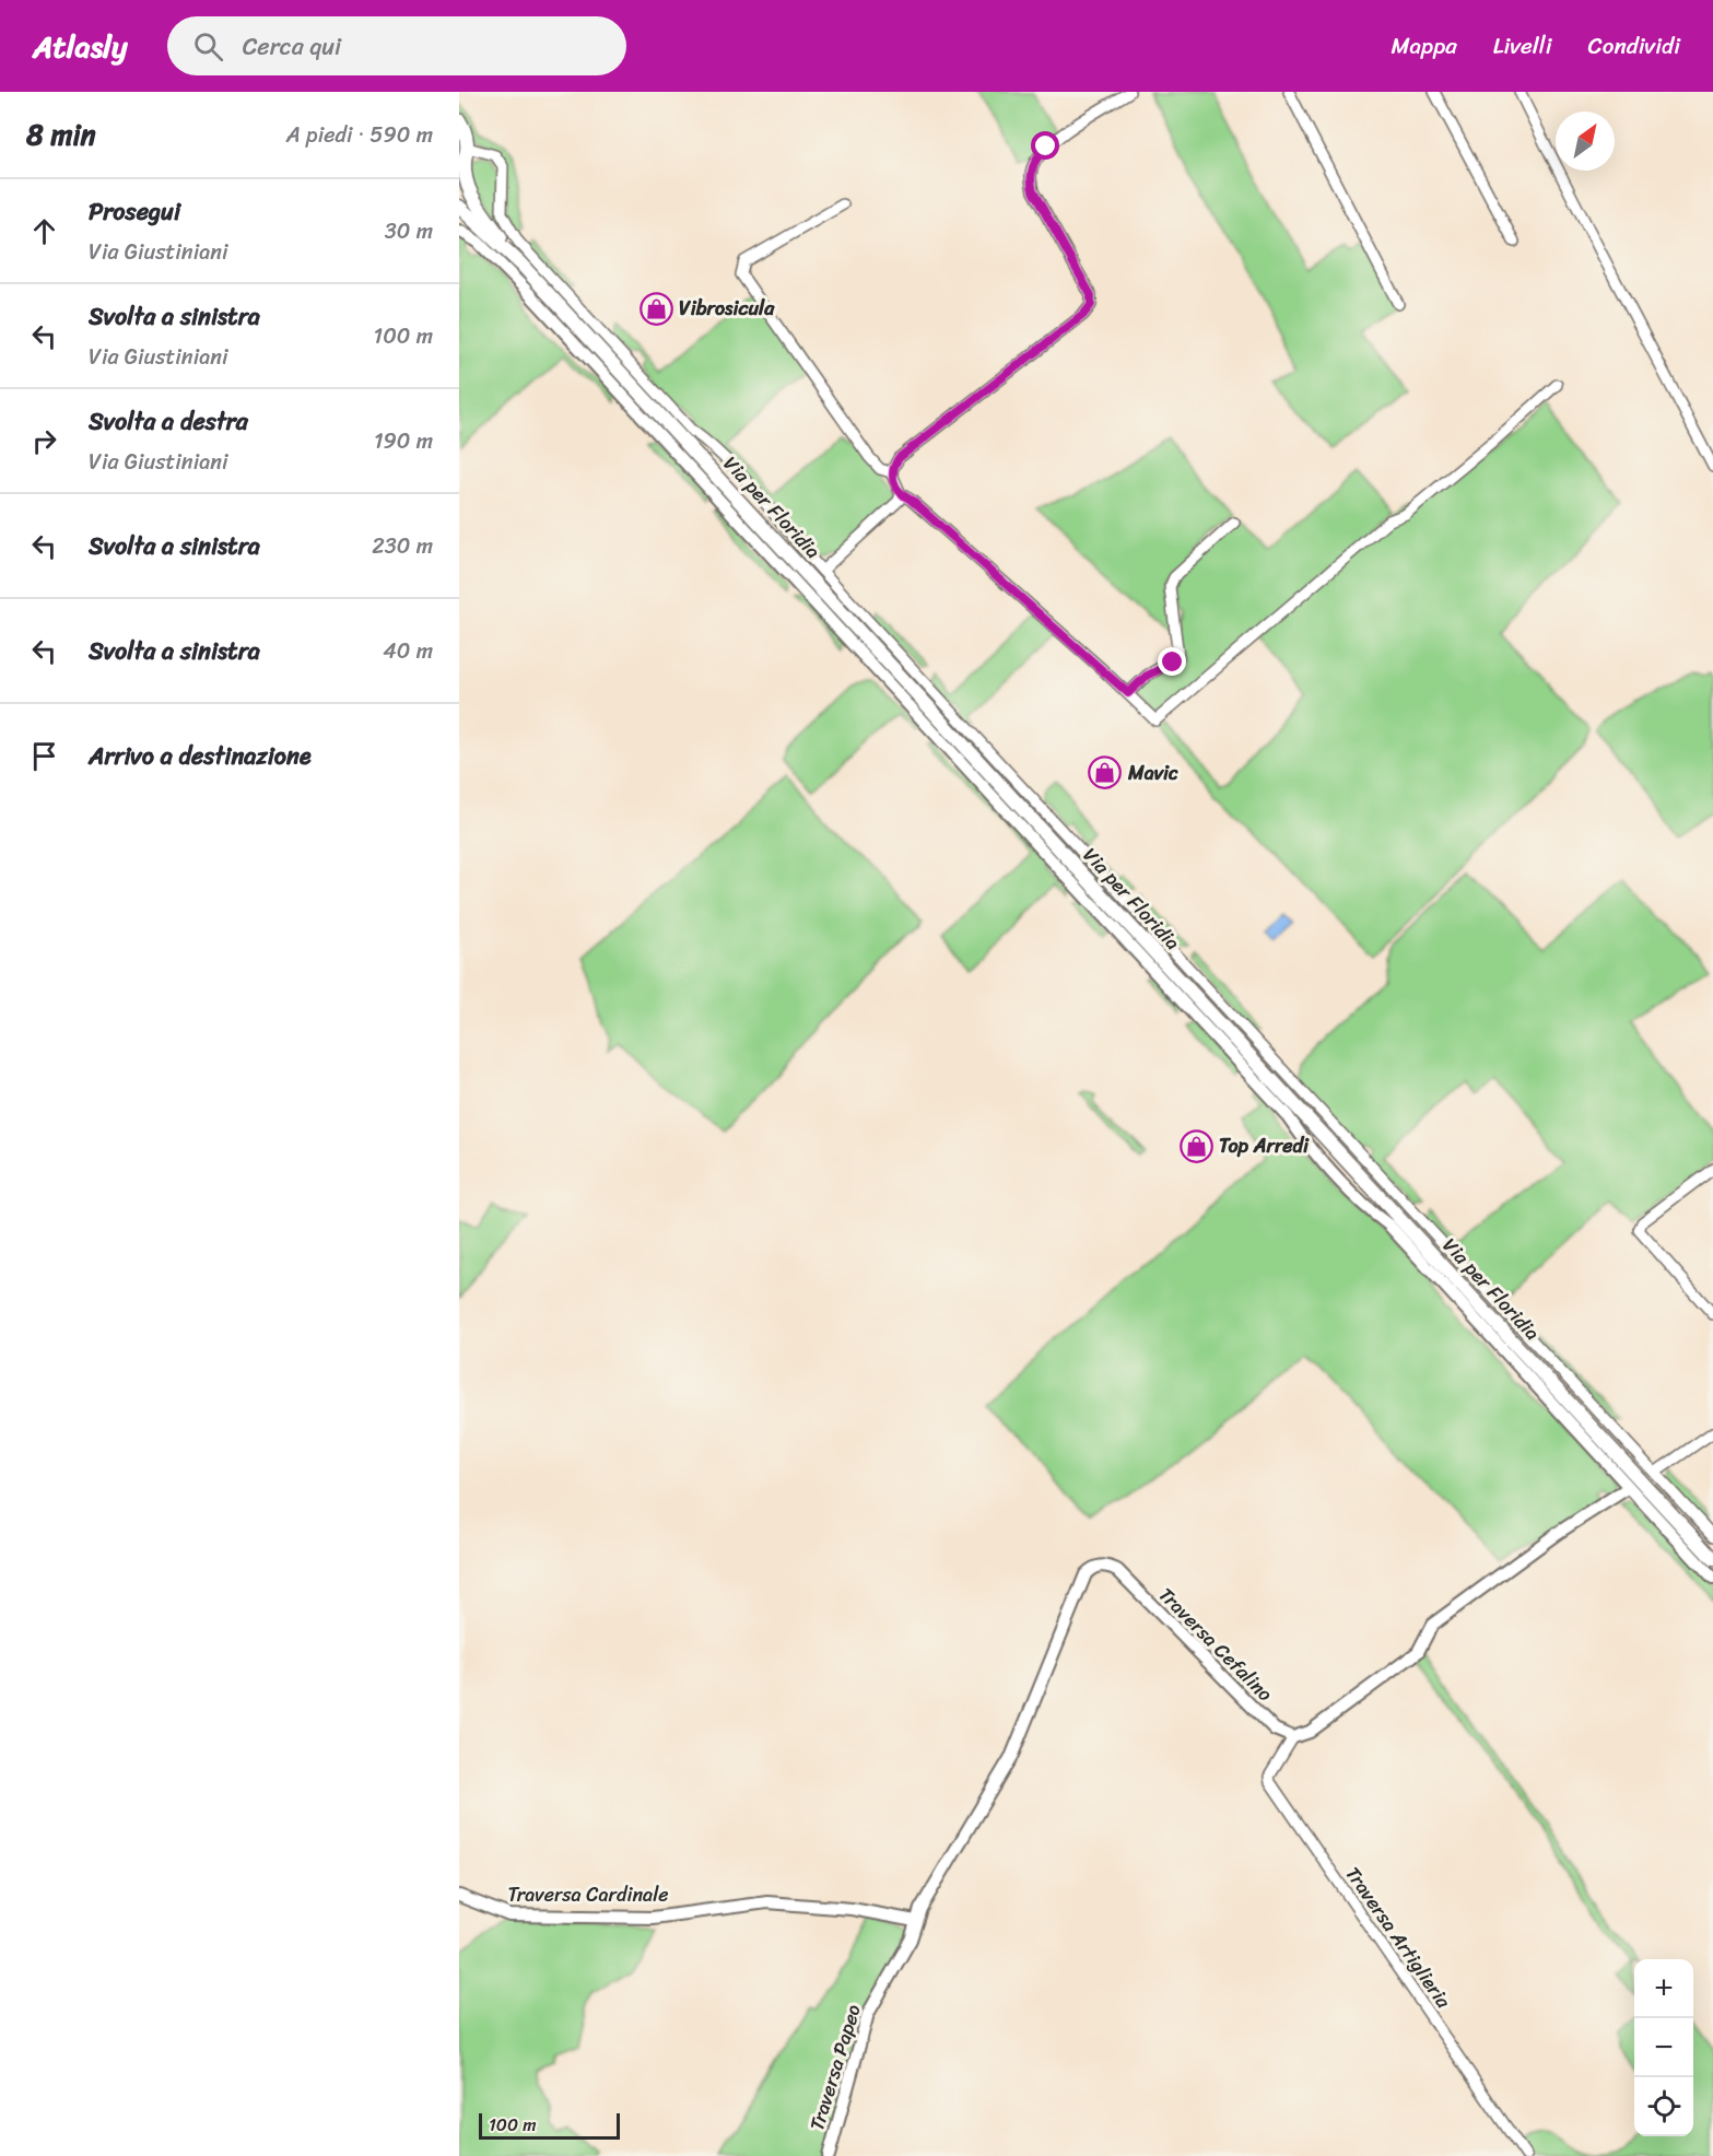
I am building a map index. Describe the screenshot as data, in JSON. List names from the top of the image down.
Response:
{
  "streets": {
    "main road": ["Via per Floridia"],
    "street": [
      "Traversa Cefalino",
      "Traversa Cardinale",
      "Traversa Artiglieria",
      "Traversa Papeo"
    ]
  },
  "crossings": [
    ["Traversa Cefalino", "Traversa Cardinale"],
    ["Traversa Cefalino", "Traversa Artiglieria"],
    ["Traversa Cefalino", "Traversa Papeo"],
    ["Traversa Cardinale", "Traversa Papeo"]
  ],
  "places": {
    "shop": ["Vibrosicula", "Mavic", "Top Arredi"]
  },
  "scale_bar": "100 m",
  "north": "top right",
  "page": {
    "header": "Atlasly",
    "search": "Cerca qui",
    "nav": ["Mappa", "Livelli", "Condividi"],
    "heading": ["8 min", "A piedi · 590 m"],
    "list": [
      ["Prosegui", "Via Giustiniani", "30 m"],
      ["Svolta a sinistra", "Via Giustiniani", "100 m"],
      ["Svolta a destra", "Via Giustiniani", "190 m"],
      ["Svolta a sinistra", "230 m"],
      ["Svolta a sinistra", "40 m"],
      "Arrivo a destinazione"
    ],
    "map_buttons": ["+", "−"],
    "scale": "100 m"
  }
}
